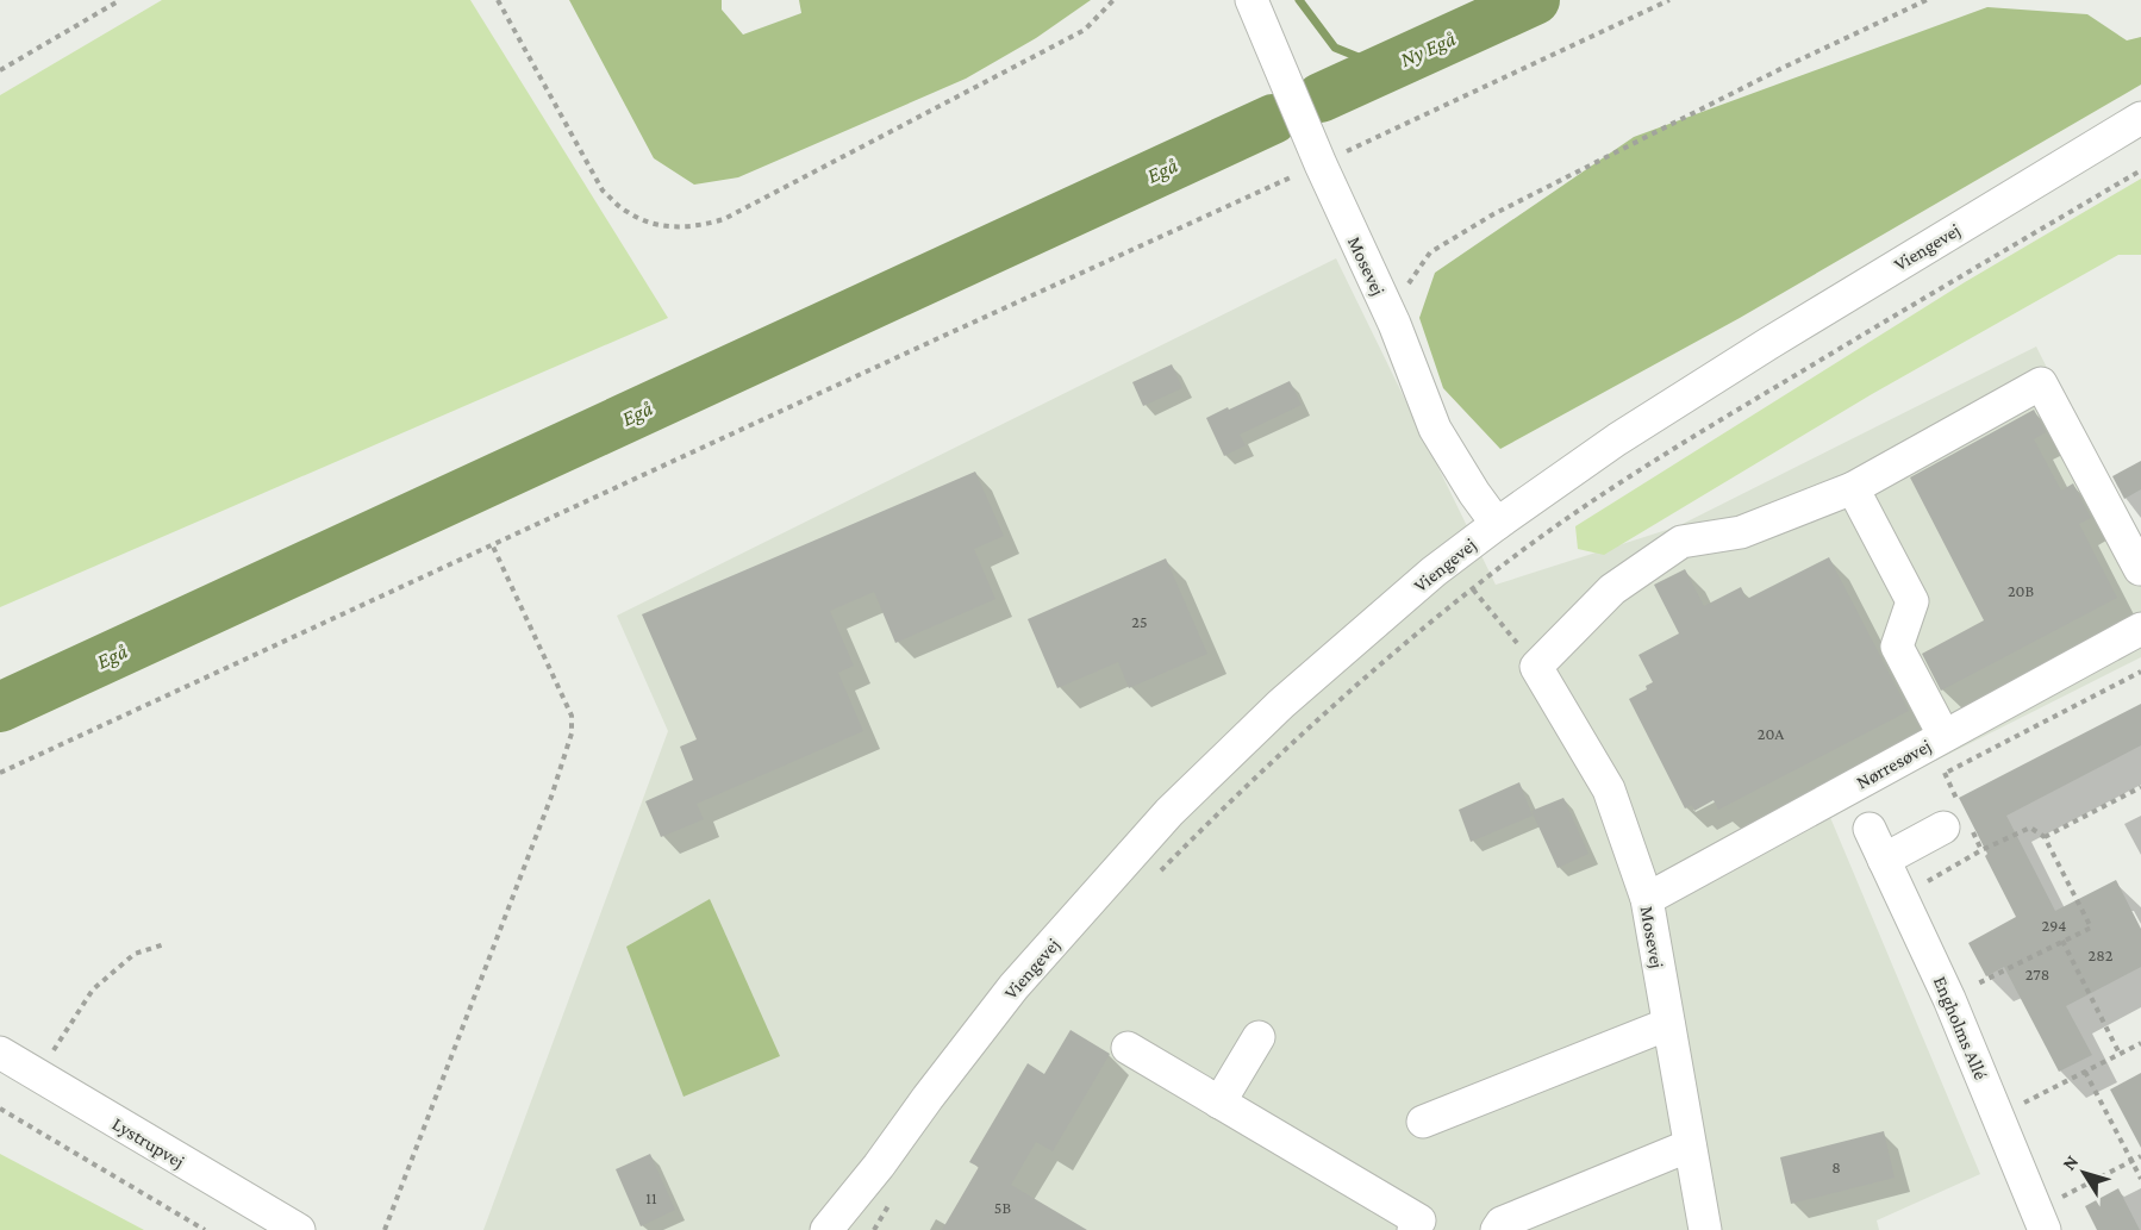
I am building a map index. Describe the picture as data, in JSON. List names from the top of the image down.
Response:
{
  "streets": {
    "street": [
      "Viengevej",
      "Mosevej",
      "Nørresøvej",
      "Engholms Allé",
      "Lystrupvej"
    ]
  },
  "crossings": [
    ["Viengevej", "Mosevej"],
    ["Mosevej", "Nørresøvej"]
  ],
  "water": ["Ny Egå", "Egå"],
  "house_numbers": [
    "20B",
    "25",
    "20A",
    "294",
    "282",
    "278",
    "8",
    "11",
    "5B"
  ],
  "north": "top left"
}
